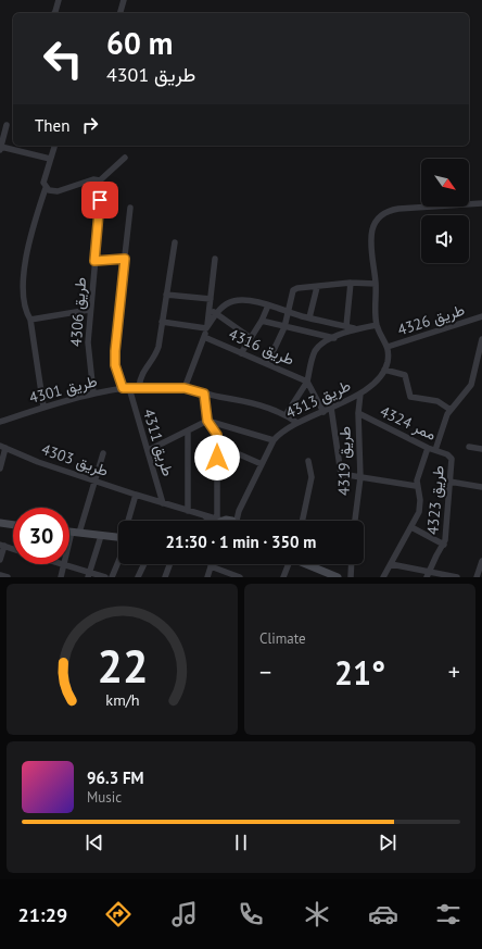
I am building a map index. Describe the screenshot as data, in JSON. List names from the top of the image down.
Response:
{
  "streets": {
    "street": [
      "طريق 4306",
      "طريق 4326",
      "طريق 4316",
      "طريق 4301",
      "طريق 4313",
      "ممر 4324",
      "طريق 4311",
      "طريق 4303",
      "طريق 4319",
      "طريق 4323"
    ]
  },
  "crossings": [
    ["طريق 4306", "طريق 4301"],
    ["طريق 4326", "طريق 4316"],
    ["طريق 4326", "طريق 4313"],
    ["طريق 4326", "طريق 4319"],
    ["طريق 4316", "طريق 4313"],
    ["طريق 4316", "طريق 4319"],
    ["طريق 4301", "طريق 4313"],
    ["طريق 4301", "طريق 4311"],
    ["طريق 4313", "طريق 4319"],
    ["ممر 4324", "طريق 4319"],
    ["ممر 4324", "طريق 4323"],
    ["طريق 4311", "طريق 4303"]
  ],
  "north": "bottom right",
  "page": {
    "turn": ["60 m", "طريق 4301"],
    "then": "Then",
    "limit": "30",
    "trip": "21:30 · 1 min · 350 m",
    "tile": "Climate",
    "heat": ["−", "21°", "+"],
    "song": ["96.3 FM", "Music"],
    "tabs": "21:29",
    "gauge": ["22", "km/h"]
  }
}
